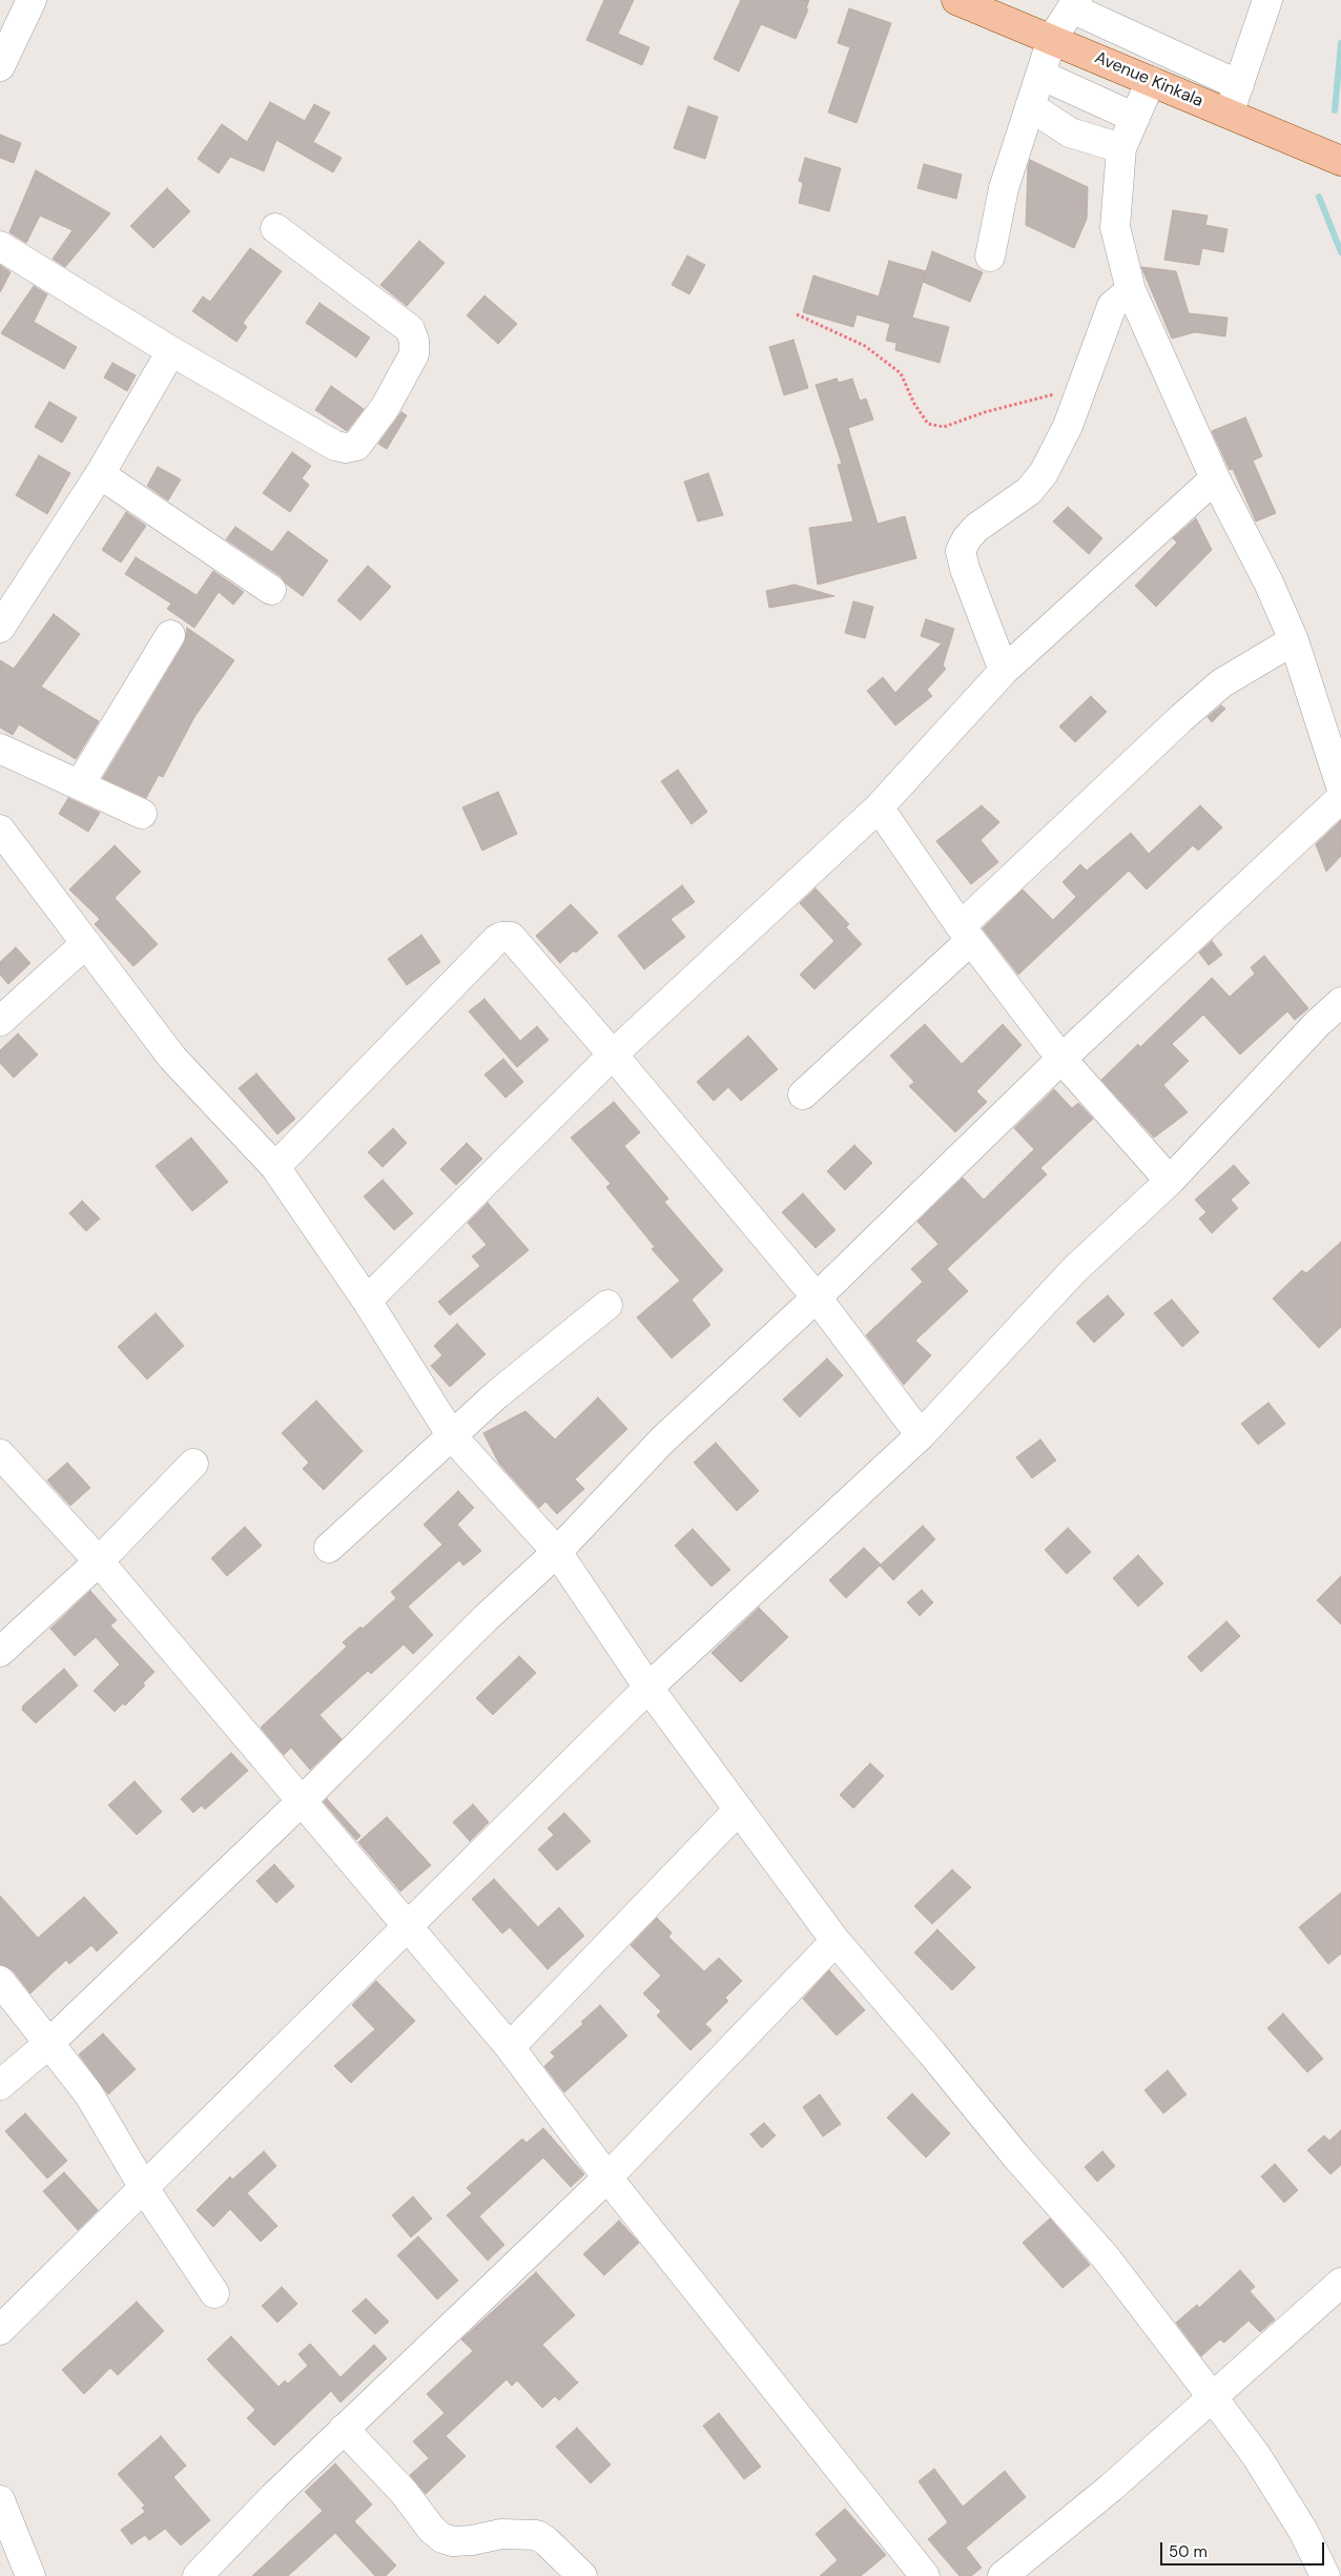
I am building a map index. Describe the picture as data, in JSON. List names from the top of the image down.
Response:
{
  "streets": {
    "main road": ["Avenue Kinkala"]
  },
  "scale_bar": "50 m"
}
